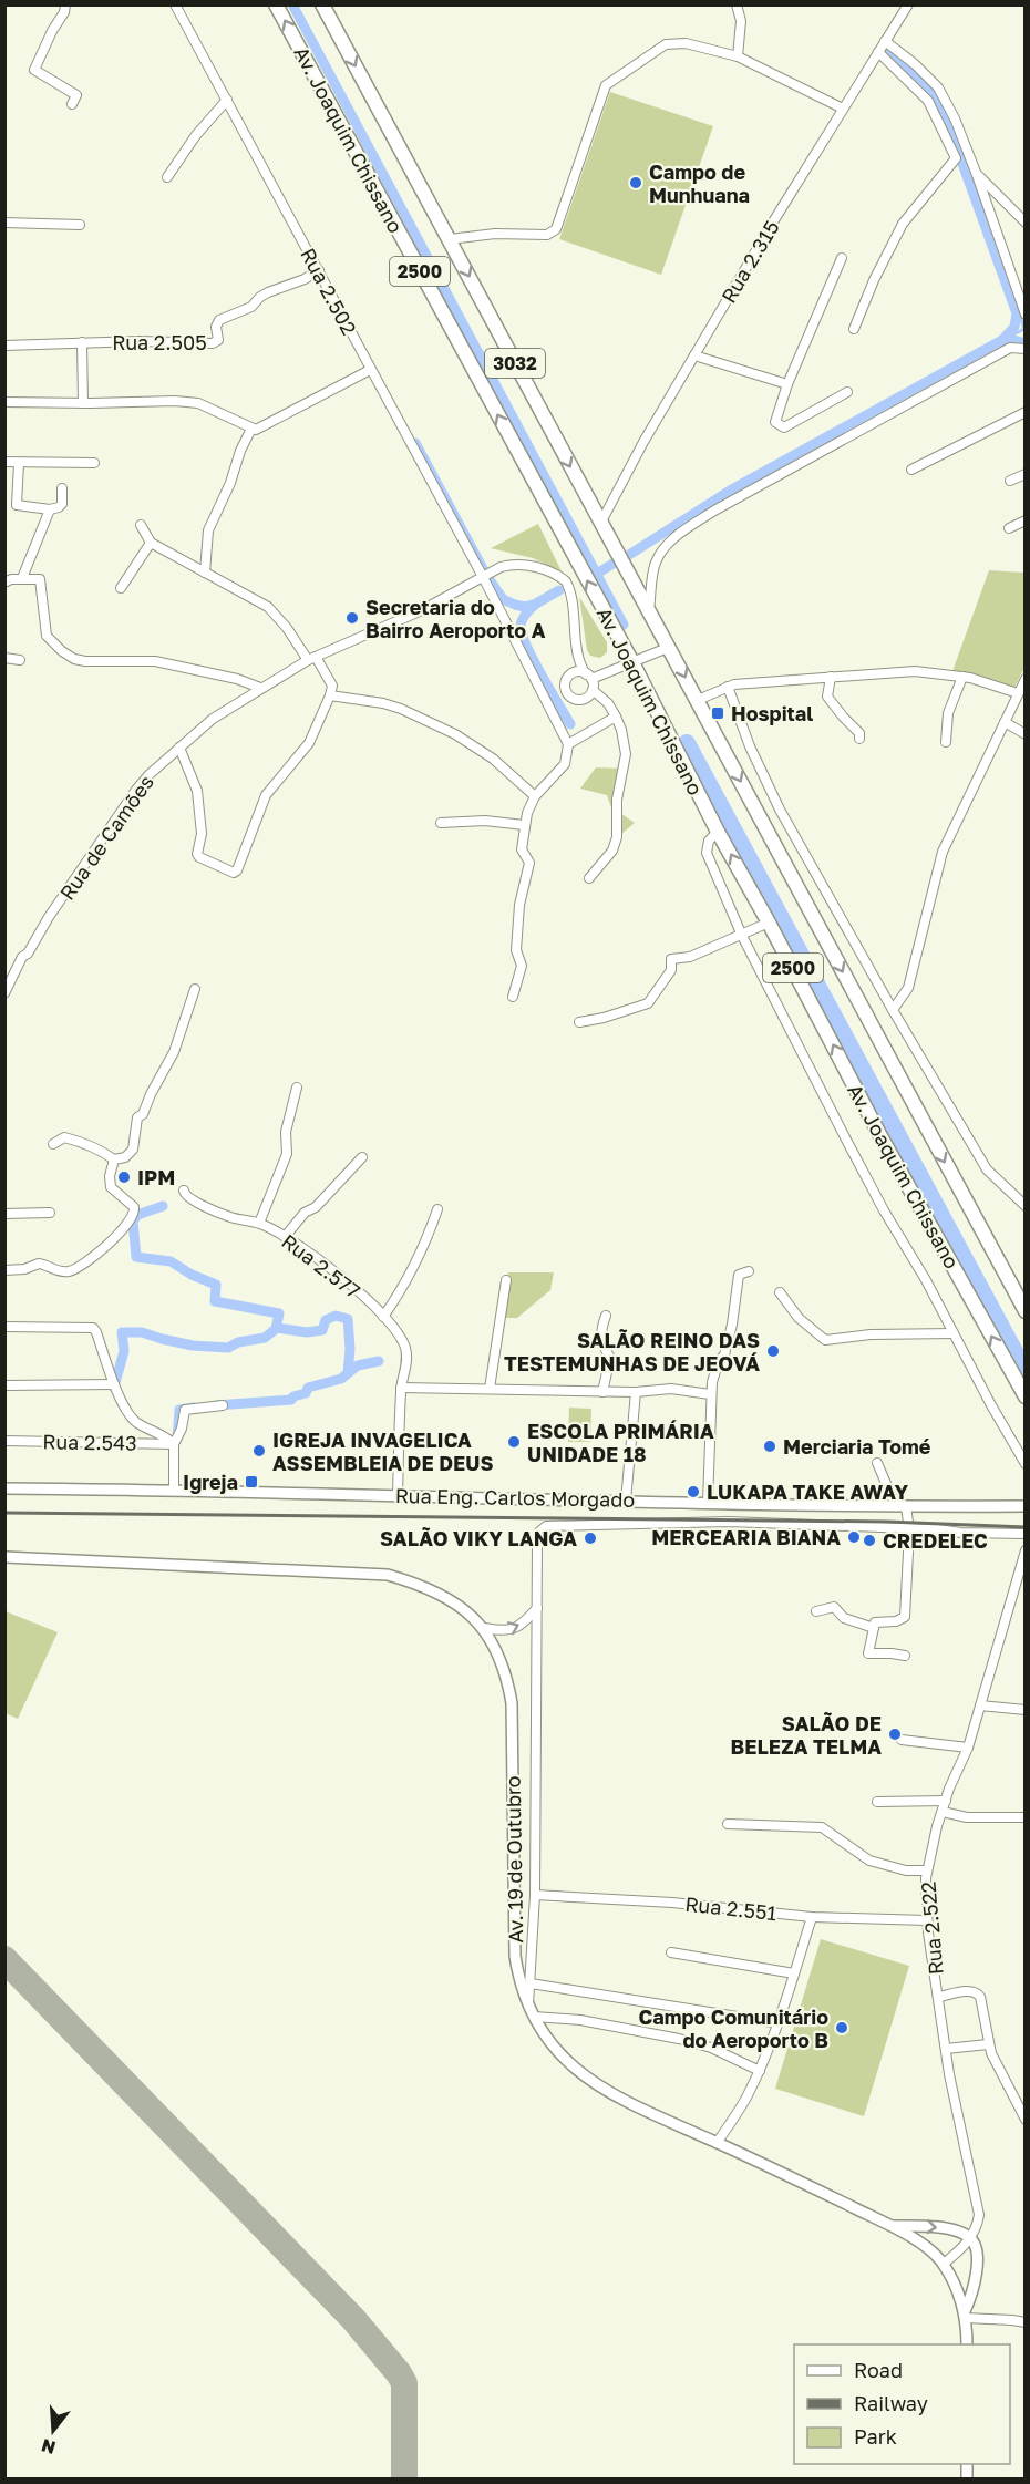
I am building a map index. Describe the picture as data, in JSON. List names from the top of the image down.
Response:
{
  "streets": {
    "main road": ["Av. Joaquim Chissano", "2500", "3032"],
    "street": [
      "Rua 2.315",
      "Rua 2.502",
      "Rua 2.505",
      "Rua de Camões",
      "Rua 2.577",
      "Rua 2.543",
      "Rua Eng. Carlos Morgado",
      "Av. 19 de Outubro",
      "Rua 2.551",
      "Rua 2.522"
    ]
  },
  "crossings": [
    ["Av. Joaquim Chissano", "Rua 2.315"],
    ["Rua 2.502", "Rua 2.505"],
    ["Rua 2.502", "Rua de Camões"],
    ["Rua 2.577", "Rua Eng. Carlos Morgado"],
    ["Rua 2.551", "Rua 2.522"]
  ],
  "places": {
    "other": [
      "Campo de Munhuana",
      "Secretaria do Bairro Aeroporto A",
      "IPM",
      "SALÃO REINO DAS TESTEMUNHAS DE JEOVÁ",
      "ESCOLA PRIMÁRIA UNIDADE 18",
      "Merciaria Tomé",
      "IGREJA INVAGELICA ASSEMBLEIA DE DEUS",
      "LUKAPA TAKE AWAY",
      "MERCEARIA BIANA",
      "SALÃO VIKY LANGA",
      "CREDELEC",
      "SALÃO DE BELEZA TELMA",
      "Campo Comunitário do Aeroporto B"
    ],
    "transit": ["Hospital", "Igreja"]
  },
  "legend": ["Road", "Railway", "Park"],
  "north": "bottom"
}
